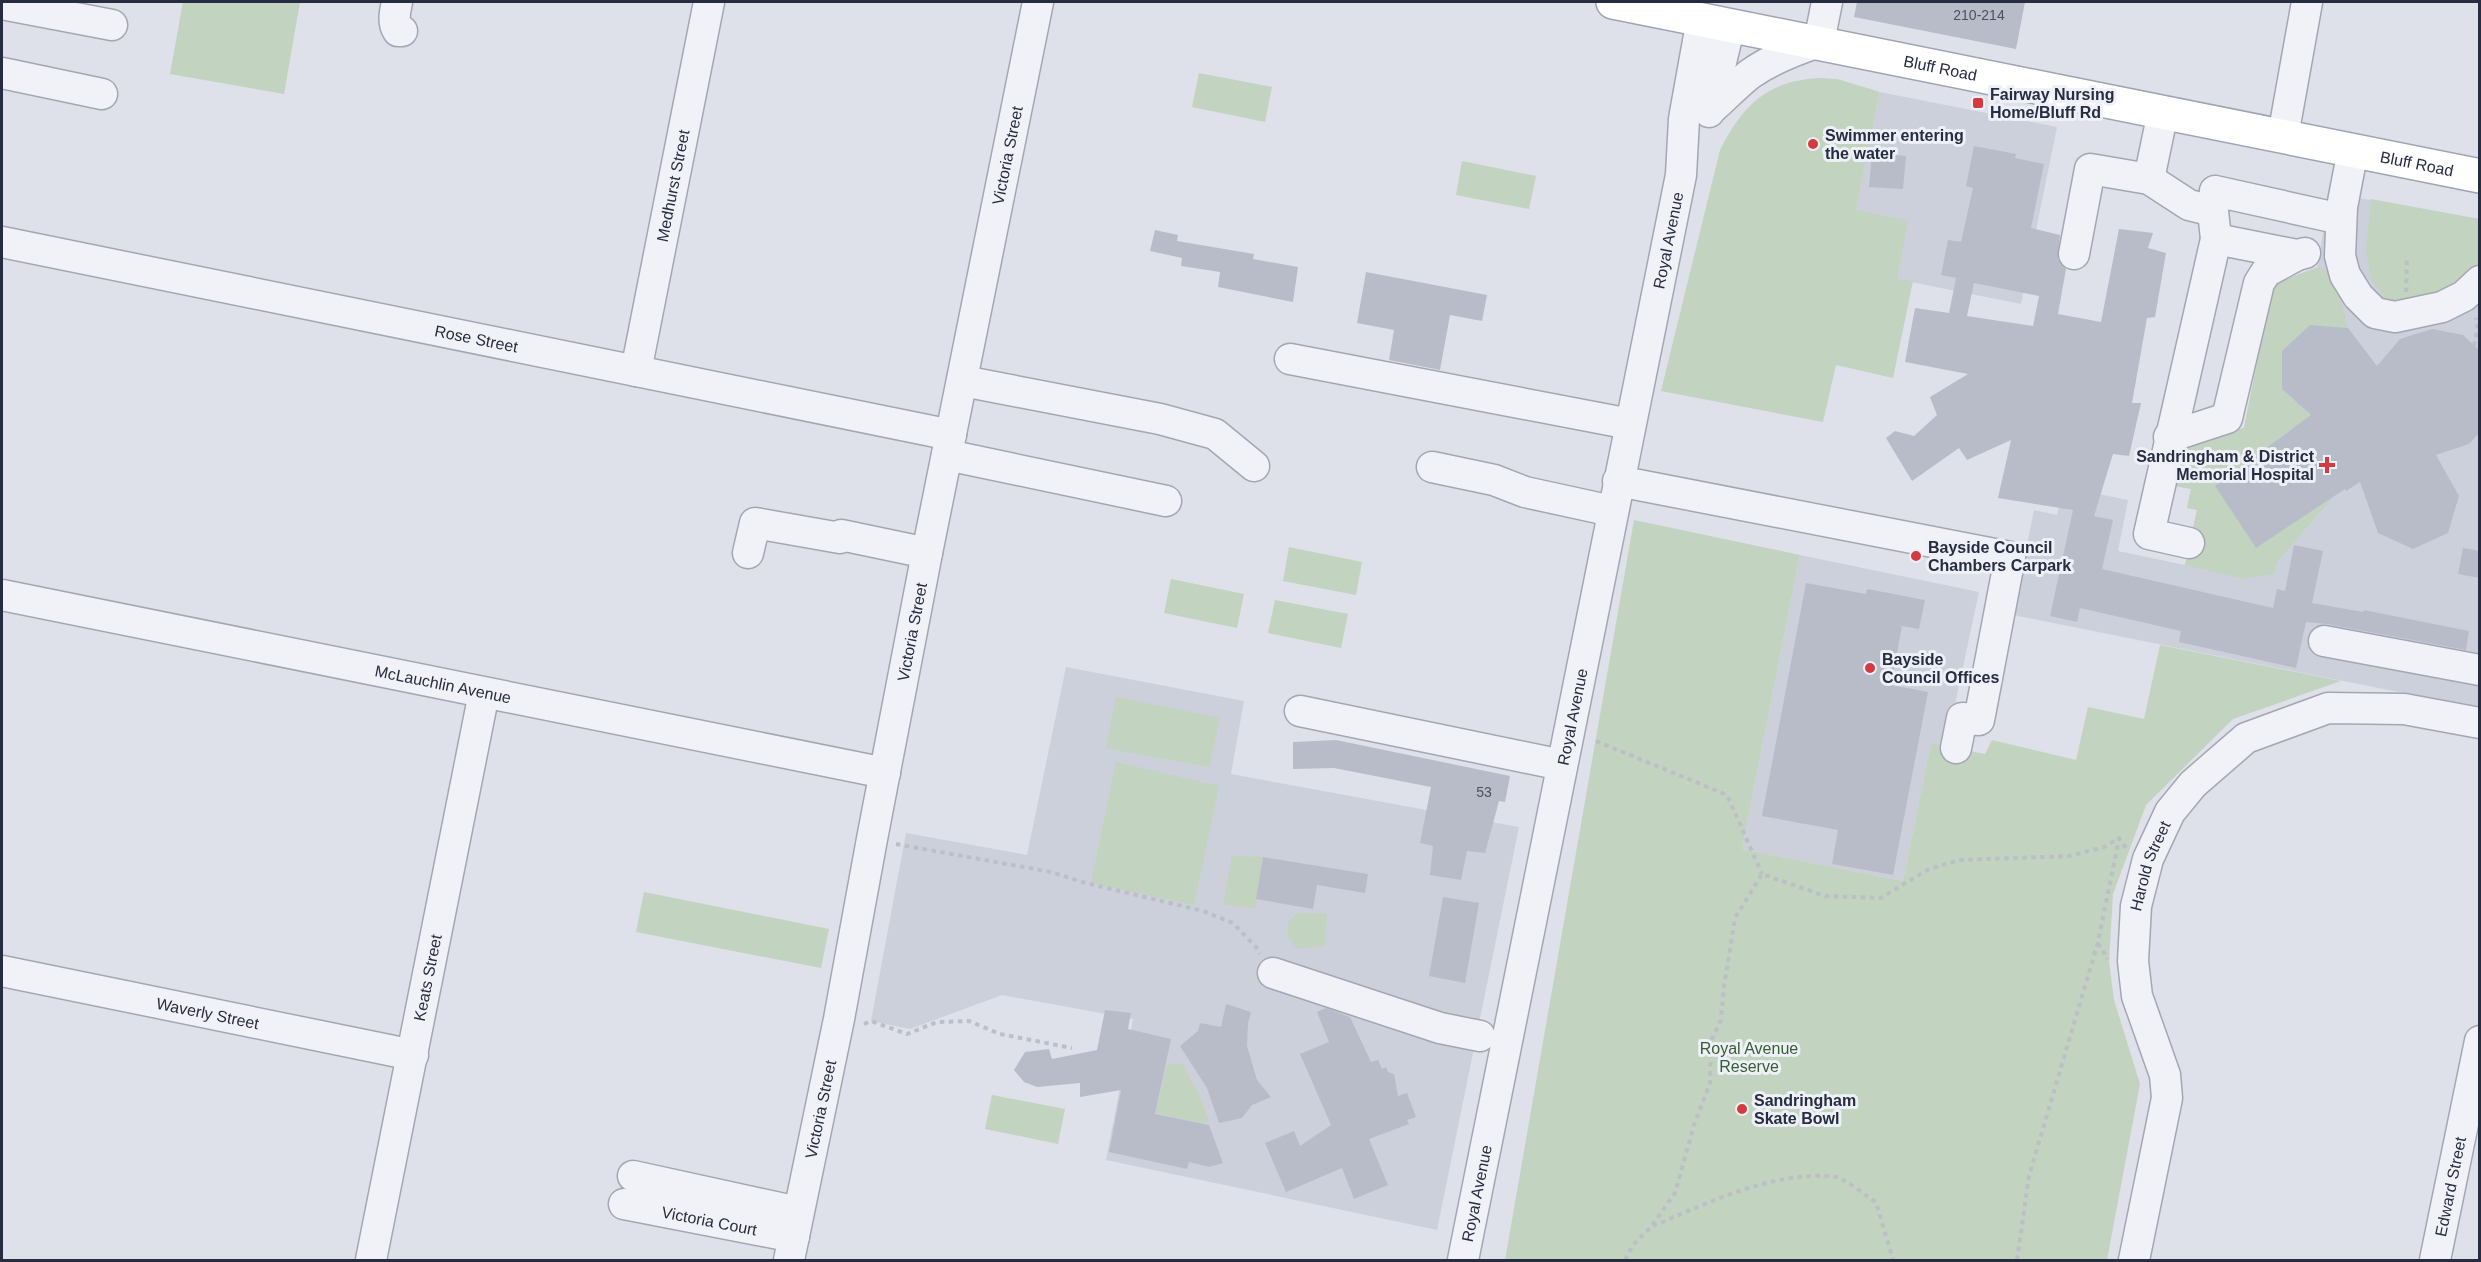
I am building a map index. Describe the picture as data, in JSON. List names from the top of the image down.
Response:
{
  "streets": {
    "main road": ["Bluff Road"],
    "street": [
      "Victoria Street",
      "Medhurst Street",
      "Royal Avenue",
      "Rose Street",
      "McLauchlin Avenue",
      "Harold Street",
      "Keats Street",
      "Waverly Street",
      "Edward Street",
      "Victoria Court"
    ]
  },
  "crossings": [
    ["Bluff Road", "Royal Avenue"],
    ["Victoria Street", "Rose Street"],
    ["Victoria Street", "McLauchlin Avenue"],
    ["Victoria Street", "Victoria Court"],
    ["Medhurst Street", "Rose Street"],
    ["McLauchlin Avenue", "Keats Street"],
    ["Keats Street", "Waverly Street"]
  ],
  "parks": ["Royal Avenue Reserve"],
  "places": {
    "transit": ["Fairway Nursing Home/Bluff Rd"],
    "other": [
      "Swimmer entering the water",
      "Bayside Council Chambers Carpark",
      "Bayside Council Offices",
      "Sandringham Skate Bowl"
    ],
    "health": ["Sandringham & District Memorial Hospital"]
  },
  "house_numbers": ["210-214", "53"]
}
